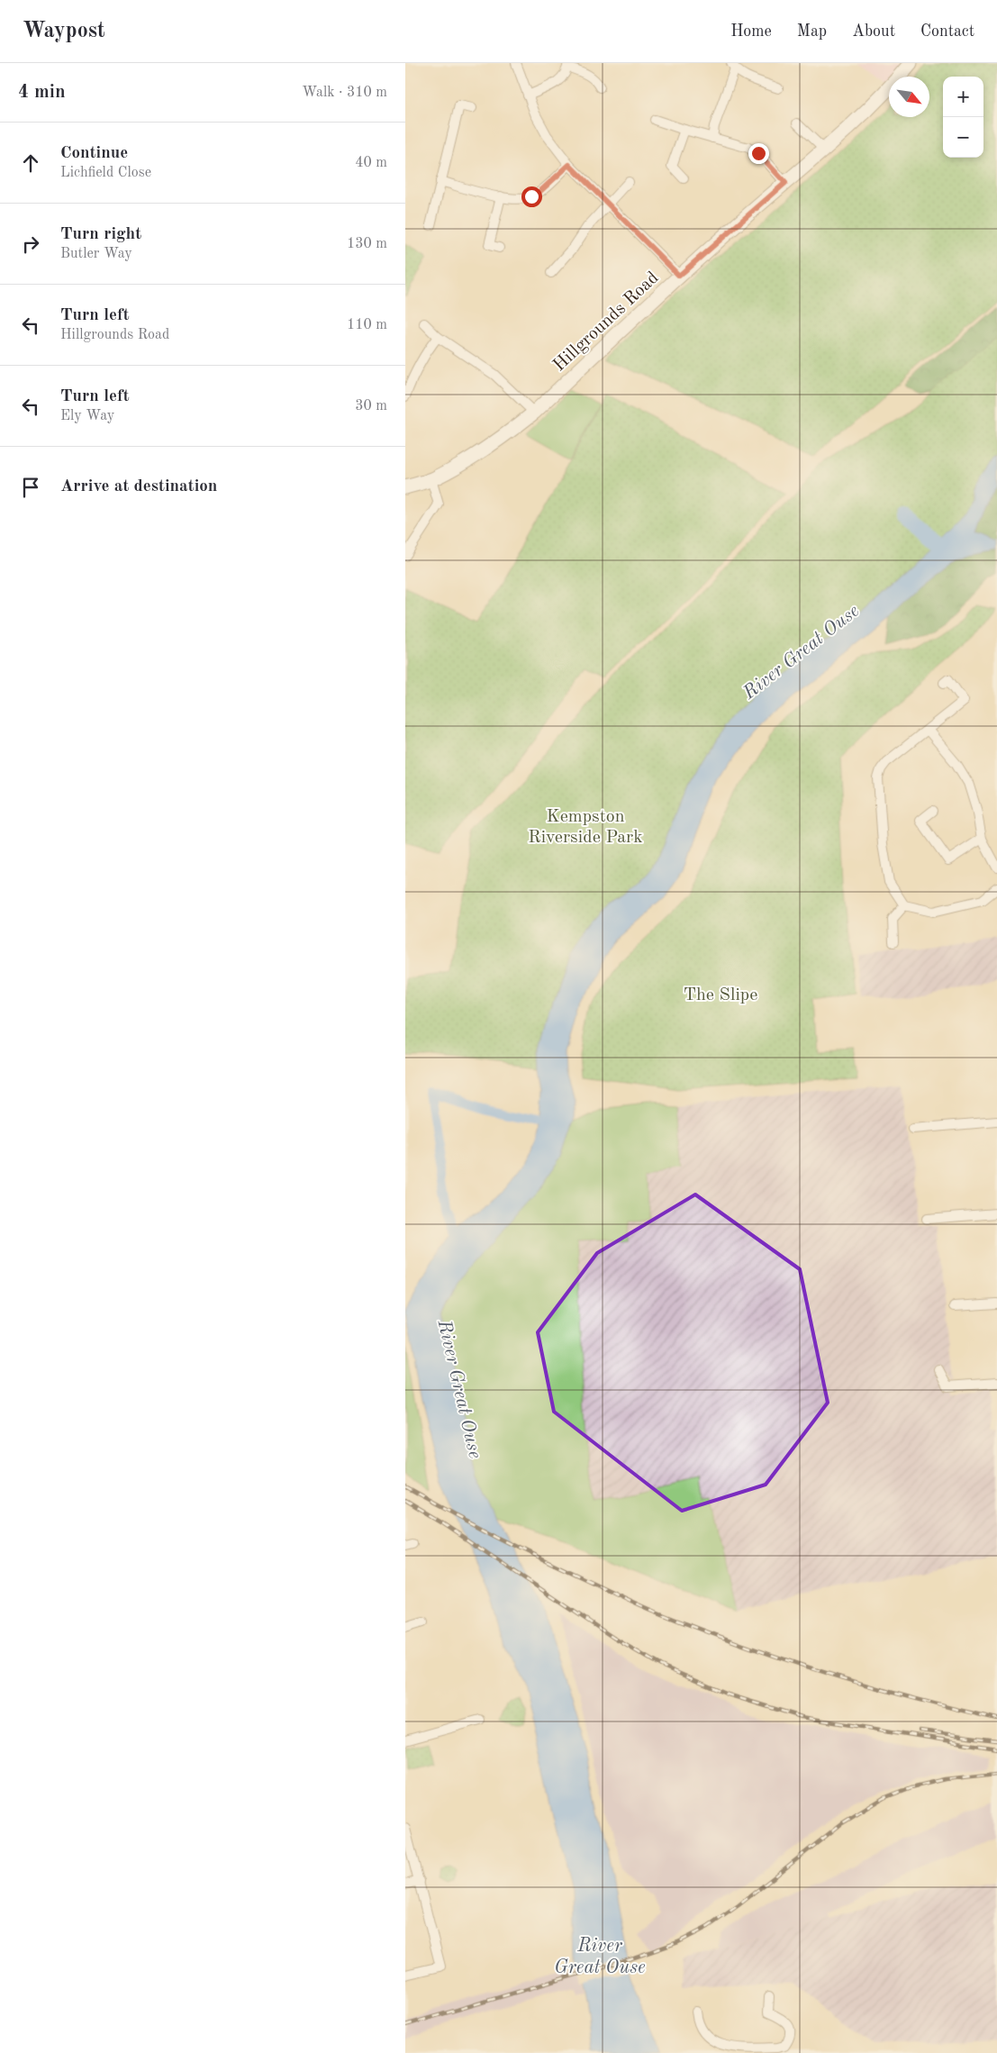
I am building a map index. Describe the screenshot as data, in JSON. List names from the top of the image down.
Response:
{
  "streets": {
    "street": ["Hillgrounds Road"]
  },
  "water": ["River Great Ouse"],
  "parks": ["Kempston Riverside Park", "The Slipe"],
  "north": "bottom right",
  "page": {
    "header": "Waypost",
    "nav": [
      "Home",
      "Map",
      "About",
      "Contact"
    ],
    "heading": ["4 min", "Walk · 310 m"],
    "map_buttons": ["+", "−"],
    "list": [
      ["Continue", "Lichfield Close", "40 m"],
      ["Turn right", "Butler Way", "130 m"],
      ["Turn left", "Hillgrounds Road", "110 m"],
      ["Turn left", "Ely Way", "30 m"],
      "Arrive at destination"
    ]
  }
}
